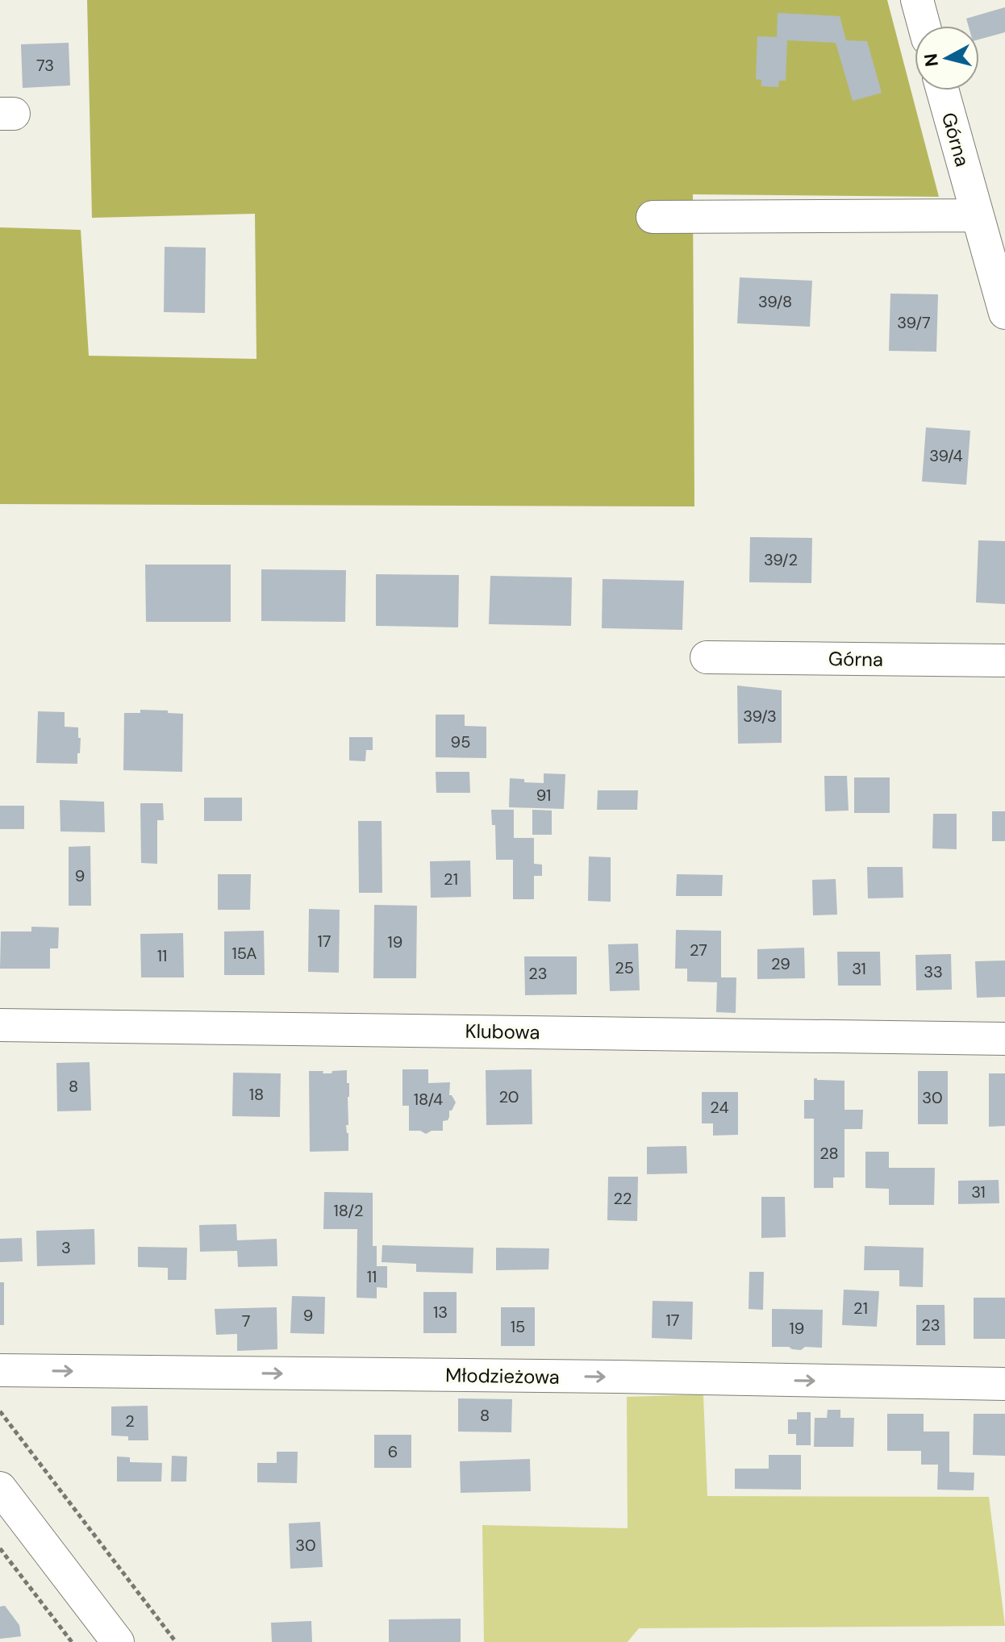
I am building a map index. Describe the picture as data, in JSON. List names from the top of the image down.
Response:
{
  "streets": {
    "street": ["Górna", "Klubowa", "Młodzieżowa"]
  },
  "one_way": ["Młodzieżowa"],
  "house_numbers": [
    "73",
    "39/8",
    "39/7",
    "39/4",
    "39/2",
    "39/3",
    "95",
    "91",
    "9",
    "21",
    "17",
    "19",
    "27",
    "15A",
    "11",
    "29",
    "25",
    "31",
    "33",
    "23",
    "8",
    "18",
    "20",
    "30",
    "18/4",
    "24",
    "28",
    "31",
    "22",
    "18/2",
    "3",
    "11",
    "21",
    "13",
    "9",
    "17",
    "7",
    "23",
    "15",
    "19",
    "8",
    "2",
    "6",
    "30"
  ],
  "north": "left"
}
